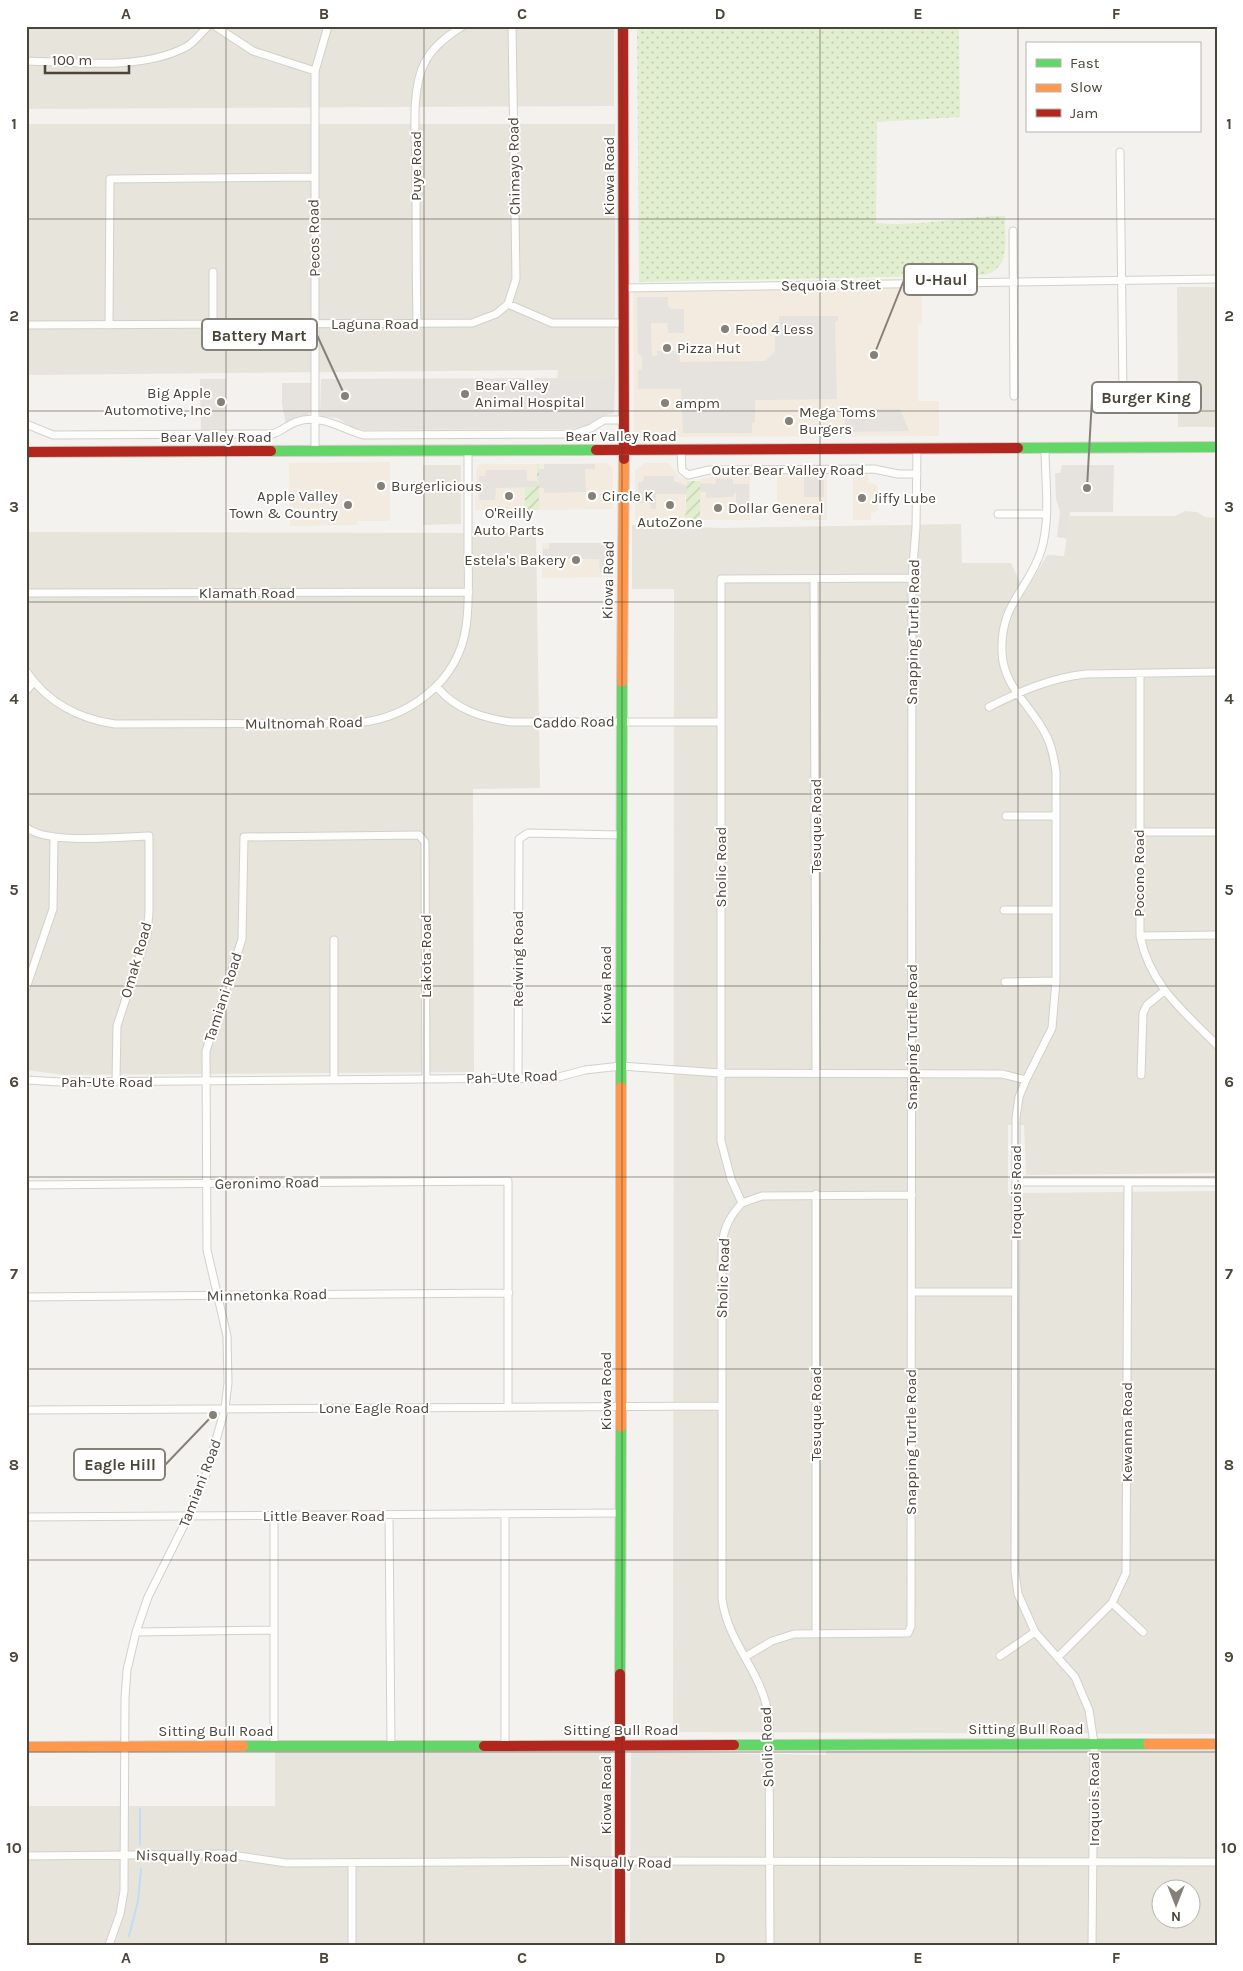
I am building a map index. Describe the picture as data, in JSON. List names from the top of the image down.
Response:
{
  "streets": {
    "street": [
      "Puye Road",
      "Chimayo Road",
      "Kiowa Road",
      "Pecos Road",
      "Sequoia Street",
      "Laguna Road",
      "Bear Valley Road",
      "Outer Bear Valley Road",
      "Klamath Road",
      "Snapping Turtle Road",
      "Caddo Road",
      "Multnomah Road",
      "Tesuque Road",
      "Sholic Road",
      "Pocono Road",
      "Lakota Road",
      "Redwing Road",
      "Omak Road",
      "Tamiani Road",
      "Pah-Ute Road",
      "Geronimo Road",
      "Iroquois Road",
      "Minnetonka Road",
      "Lone Eagle Road",
      "Kewanna Road",
      "Little Beaver Road",
      "Sitting Bull Road",
      "Nisqually Road"
    ]
  },
  "crossings": [
    ["Puye Road", "Laguna Road"],
    ["Chimayo Road", "Laguna Road"],
    ["Kiowa Road", "Sequoia Street"],
    ["Kiowa Road", "Bear Valley Road"],
    ["Kiowa Road", "Caddo Road"],
    ["Kiowa Road", "Redwing Road"],
    ["Kiowa Road", "Pah-Ute Road"],
    ["Kiowa Road", "Lone Eagle Road"],
    ["Kiowa Road", "Little Beaver Road"],
    ["Kiowa Road", "Sitting Bull Road"],
    ["Kiowa Road", "Nisqually Road"],
    ["Pecos Road", "Laguna Road"],
    ["Pecos Road", "Bear Valley Road"],
    ["Bear Valley Road", "Outer Bear Valley Road"],
    ["Bear Valley Road", "Snapping Turtle Road"],
    ["Bear Valley Road", "Multnomah Road"],
    ["Bear Valley Road", "Iroquois Road"],
    ["Outer Bear Valley Road", "Snapping Turtle Road"],
    ["Klamath Road", "Multnomah Road"],
    ["Snapping Turtle Road", "Tesuque Road"],
    ["Snapping Turtle Road", "Pah-Ute Road"],
    ["Caddo Road", "Multnomah Road"],
    ["Caddo Road", "Sholic Road"],
    ["Tesuque Road", "Sholic Road"],
    ["Tesuque Road", "Pah-Ute Road"],
    ["Sholic Road", "Pah-Ute Road"],
    ["Sholic Road", "Lone Eagle Road"],
    ["Sholic Road", "Sitting Bull Road"],
    ["Sholic Road", "Nisqually Road"],
    ["Lakota Road", "Tamiani Road"],
    ["Lakota Road", "Pah-Ute Road"],
    ["Redwing Road", "Pah-Ute Road"],
    ["Omak Road", "Pah-Ute Road"],
    ["Tamiani Road", "Pah-Ute Road"],
    ["Tamiani Road", "Geronimo Road"],
    ["Tamiani Road", "Minnetonka Road"],
    ["Tamiani Road", "Lone Eagle Road"],
    ["Tamiani Road", "Little Beaver Road"],
    ["Tamiani Road", "Sitting Bull Road"],
    ["Tamiani Road", "Nisqually Road"],
    ["Pah-Ute Road", "Iroquois Road"],
    ["Geronimo Road", "Minnetonka Road"],
    ["Iroquois Road", "Kewanna Road"],
    ["Iroquois Road", "Sitting Bull Road"],
    ["Iroquois Road", "Nisqually Road"]
  ],
  "places": [
    "Food 4 Less",
    "Pizza Hut",
    "U-Haul",
    "Bear Valley Animal Hospital",
    "Battery Mart",
    "Big Apple Automotive, Inc",
    "ampm",
    "Mega Toms Burgers",
    "Burgerlicious",
    "Burger King",
    "O'Reilly Auto Parts",
    "Circle K",
    "Jiffy Lube",
    "Apple Valley Town & Country",
    "AutoZone",
    "Dollar General",
    "Estela's Bakery",
    "Eagle Hill"
  ],
  "legend": ["Fast", "Slow", "Jam"],
  "scale_bar": "100 m",
  "north": "bottom",
  "grid": {
    "columns": [
      "A",
      "B",
      "C",
      "D",
      "E",
      "F"
    ],
    "rows": [
      "1",
      "2",
      "3",
      "4",
      "5",
      "6",
      "7",
      "8",
      "9",
      "10"
    ]
  }
}
